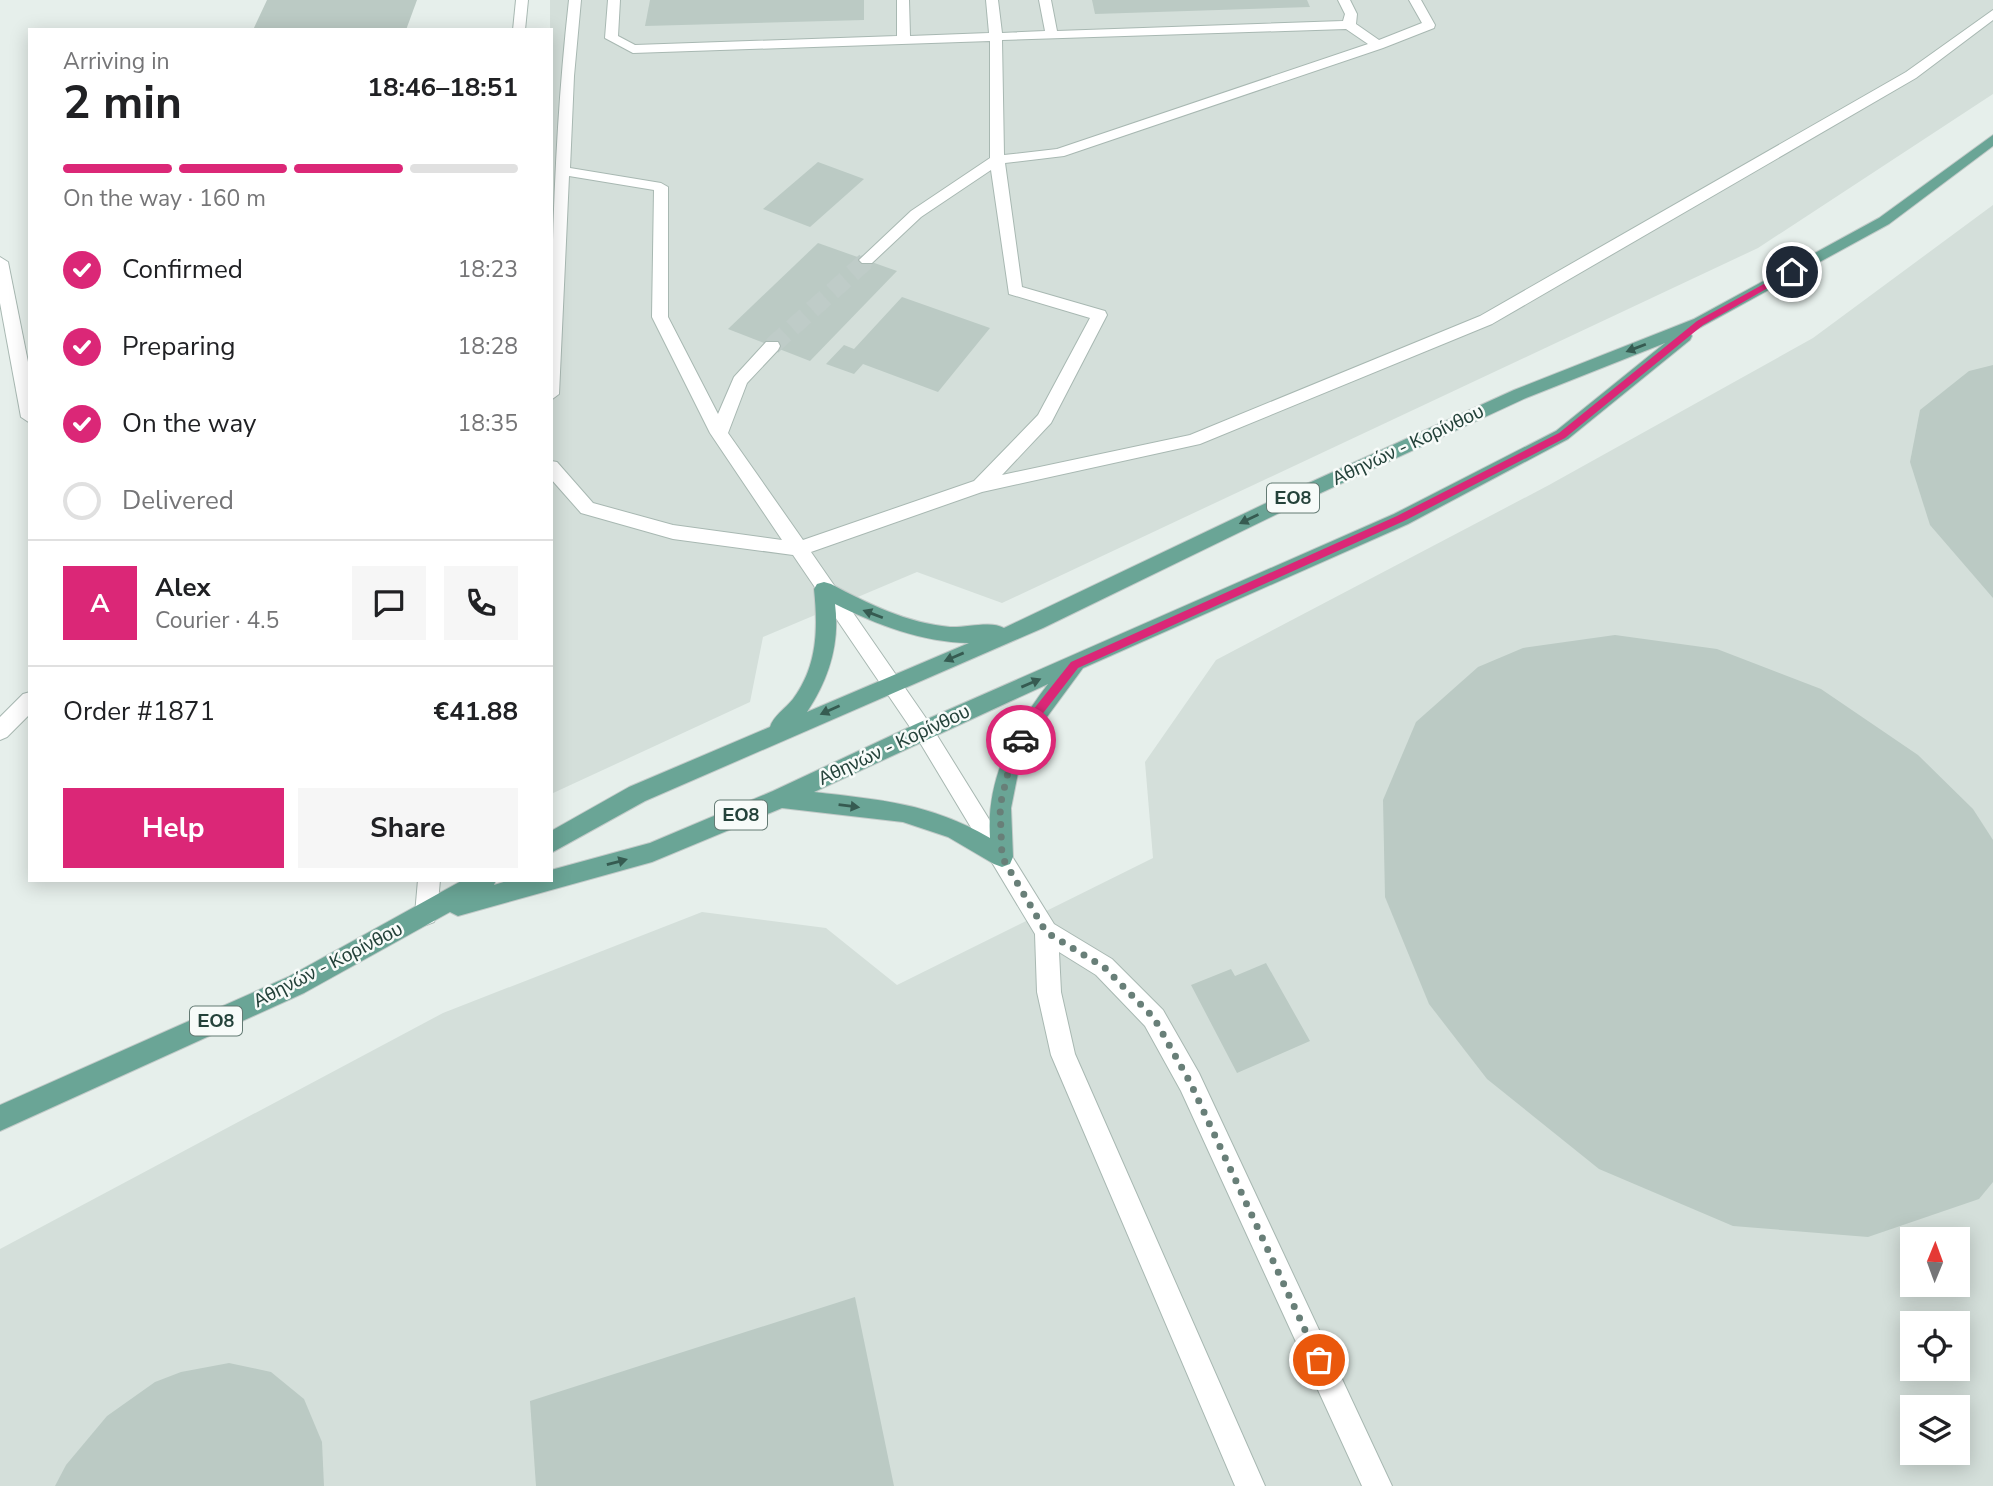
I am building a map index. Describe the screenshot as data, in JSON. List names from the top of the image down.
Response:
{
  "streets": {
    "main road": ["Αθηνών - Κορίνθου", "ΕΟ8"]
  },
  "north": "top",
  "page": {
    "heading": ["2 min", "Arriving in", "18:46–18:51"],
    "panel": [
      "Alex",
      "Courier · 4.5",
      "Order #1871",
      "€41.88"
    ],
    "bar": "On the way · 160 m",
    "list": [
      ["Confirmed", "18:23"],
      ["Preparing", "18:28"],
      ["On the way", "18:35"],
      "Delivered"
    ],
    "round": "A",
    "buttons": ["Help", "Share"]
  }
}
